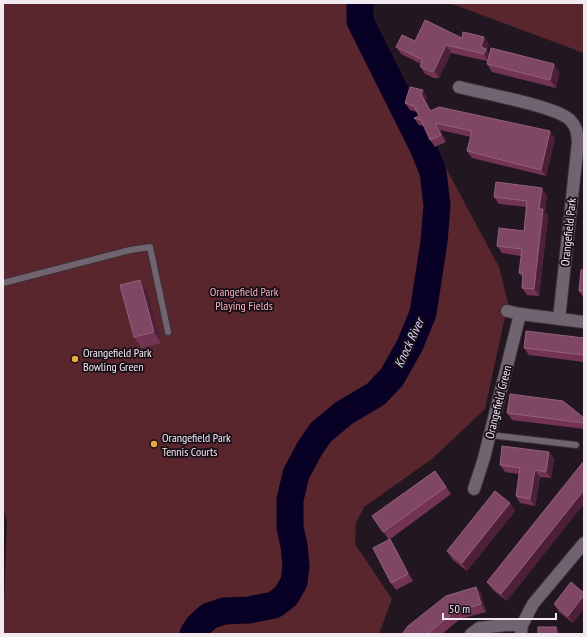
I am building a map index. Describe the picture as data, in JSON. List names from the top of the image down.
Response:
{
  "streets": {
    "street": ["Orangefield Park", "Orangefield Green"]
  },
  "water": ["Knock River"],
  "parks": ["Orangefield Park Playing Fields"],
  "places": ["Orangefield Park Bowling Green", "Orangefield Park Tennis Courts"],
  "scale_bar": "50 m"
}
